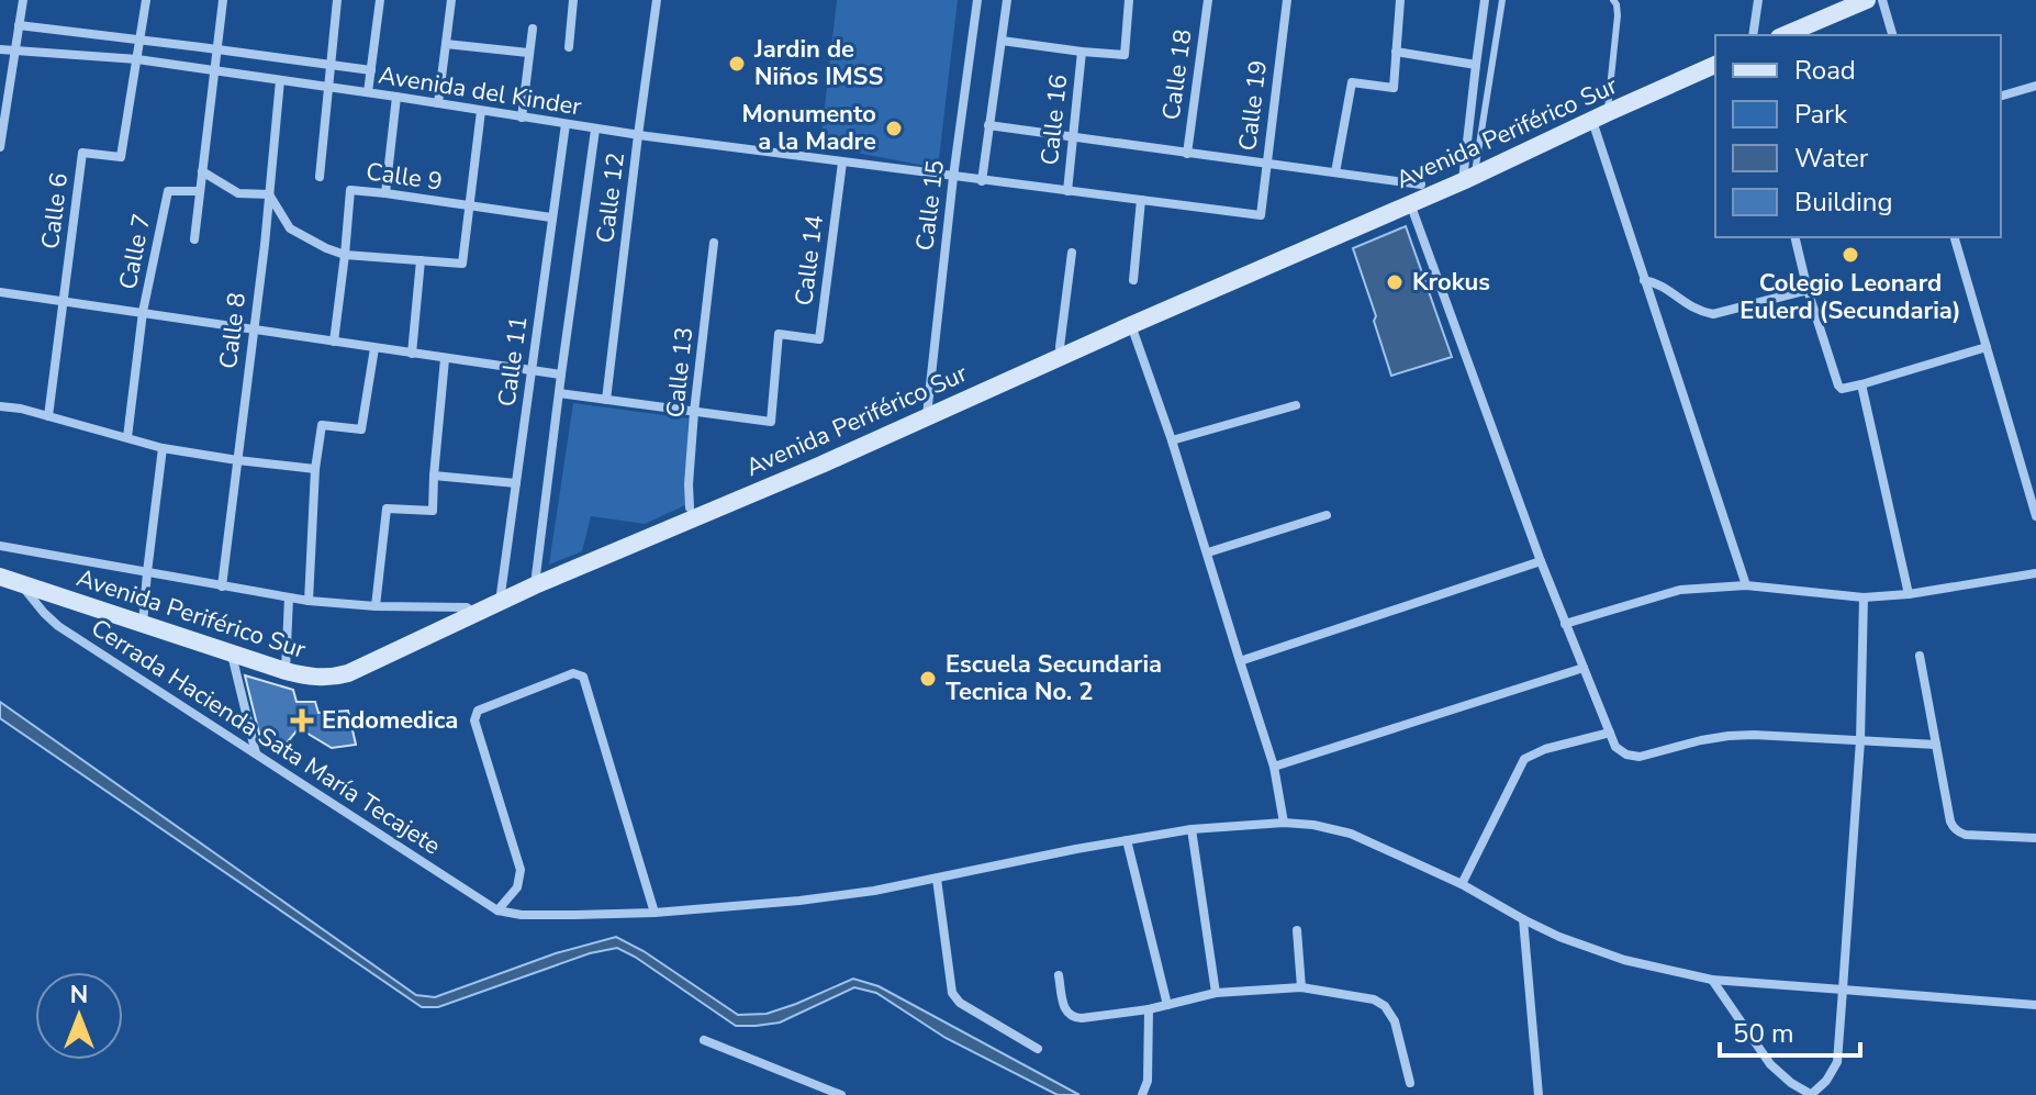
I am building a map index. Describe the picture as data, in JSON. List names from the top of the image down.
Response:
{
  "streets": {
    "street": [
      "Calle 18",
      "Avenida del Kinder",
      "Calle 19",
      "Calle 16",
      "Avenida Periférico Sur",
      "Calle 9",
      "Calle 12",
      "Calle 15",
      "Calle 6",
      "Calle 7",
      "Calle 14",
      "Calle 8",
      "Calle 11",
      "Calle 13",
      "Cerrada Hacienda Sata María Tecajete"
    ]
  },
  "crossings": [
    ["Avenida del Kinder", "Calle 19"],
    ["Avenida del Kinder", "Calle 16"],
    ["Avenida del Kinder", "Calle 12"],
    ["Avenida del Kinder", "Calle 15"],
    ["Avenida del Kinder", "Calle 6"],
    ["Avenida del Kinder", "Calle 14"],
    ["Avenida del Kinder", "Calle 8"],
    ["Avenida del Kinder", "Calle 11"],
    ["Avenida Periférico Sur", "Calle 15"],
    ["Avenida Periférico Sur", "Calle 11"],
    ["Avenida Periférico Sur", "Cerrada Hacienda Sata María Tecajete"],
    ["Calle 9", "Calle 11"],
    ["Calle 14", "Calle 13"]
  ],
  "places": {
    "other": [
      "Jardin de Niños IMSS",
      "Monumento a la Madre",
      "Colegio Leonard Eulerd (Secundaria)",
      "Krokus",
      "Escuela Secundaria Tecnica No. 2"
    ],
    "health": ["Endomedica"]
  },
  "legend": [
    "Road",
    "Park",
    "Water",
    "Building"
  ],
  "scale_bar": "50 m",
  "north": "top"
}
